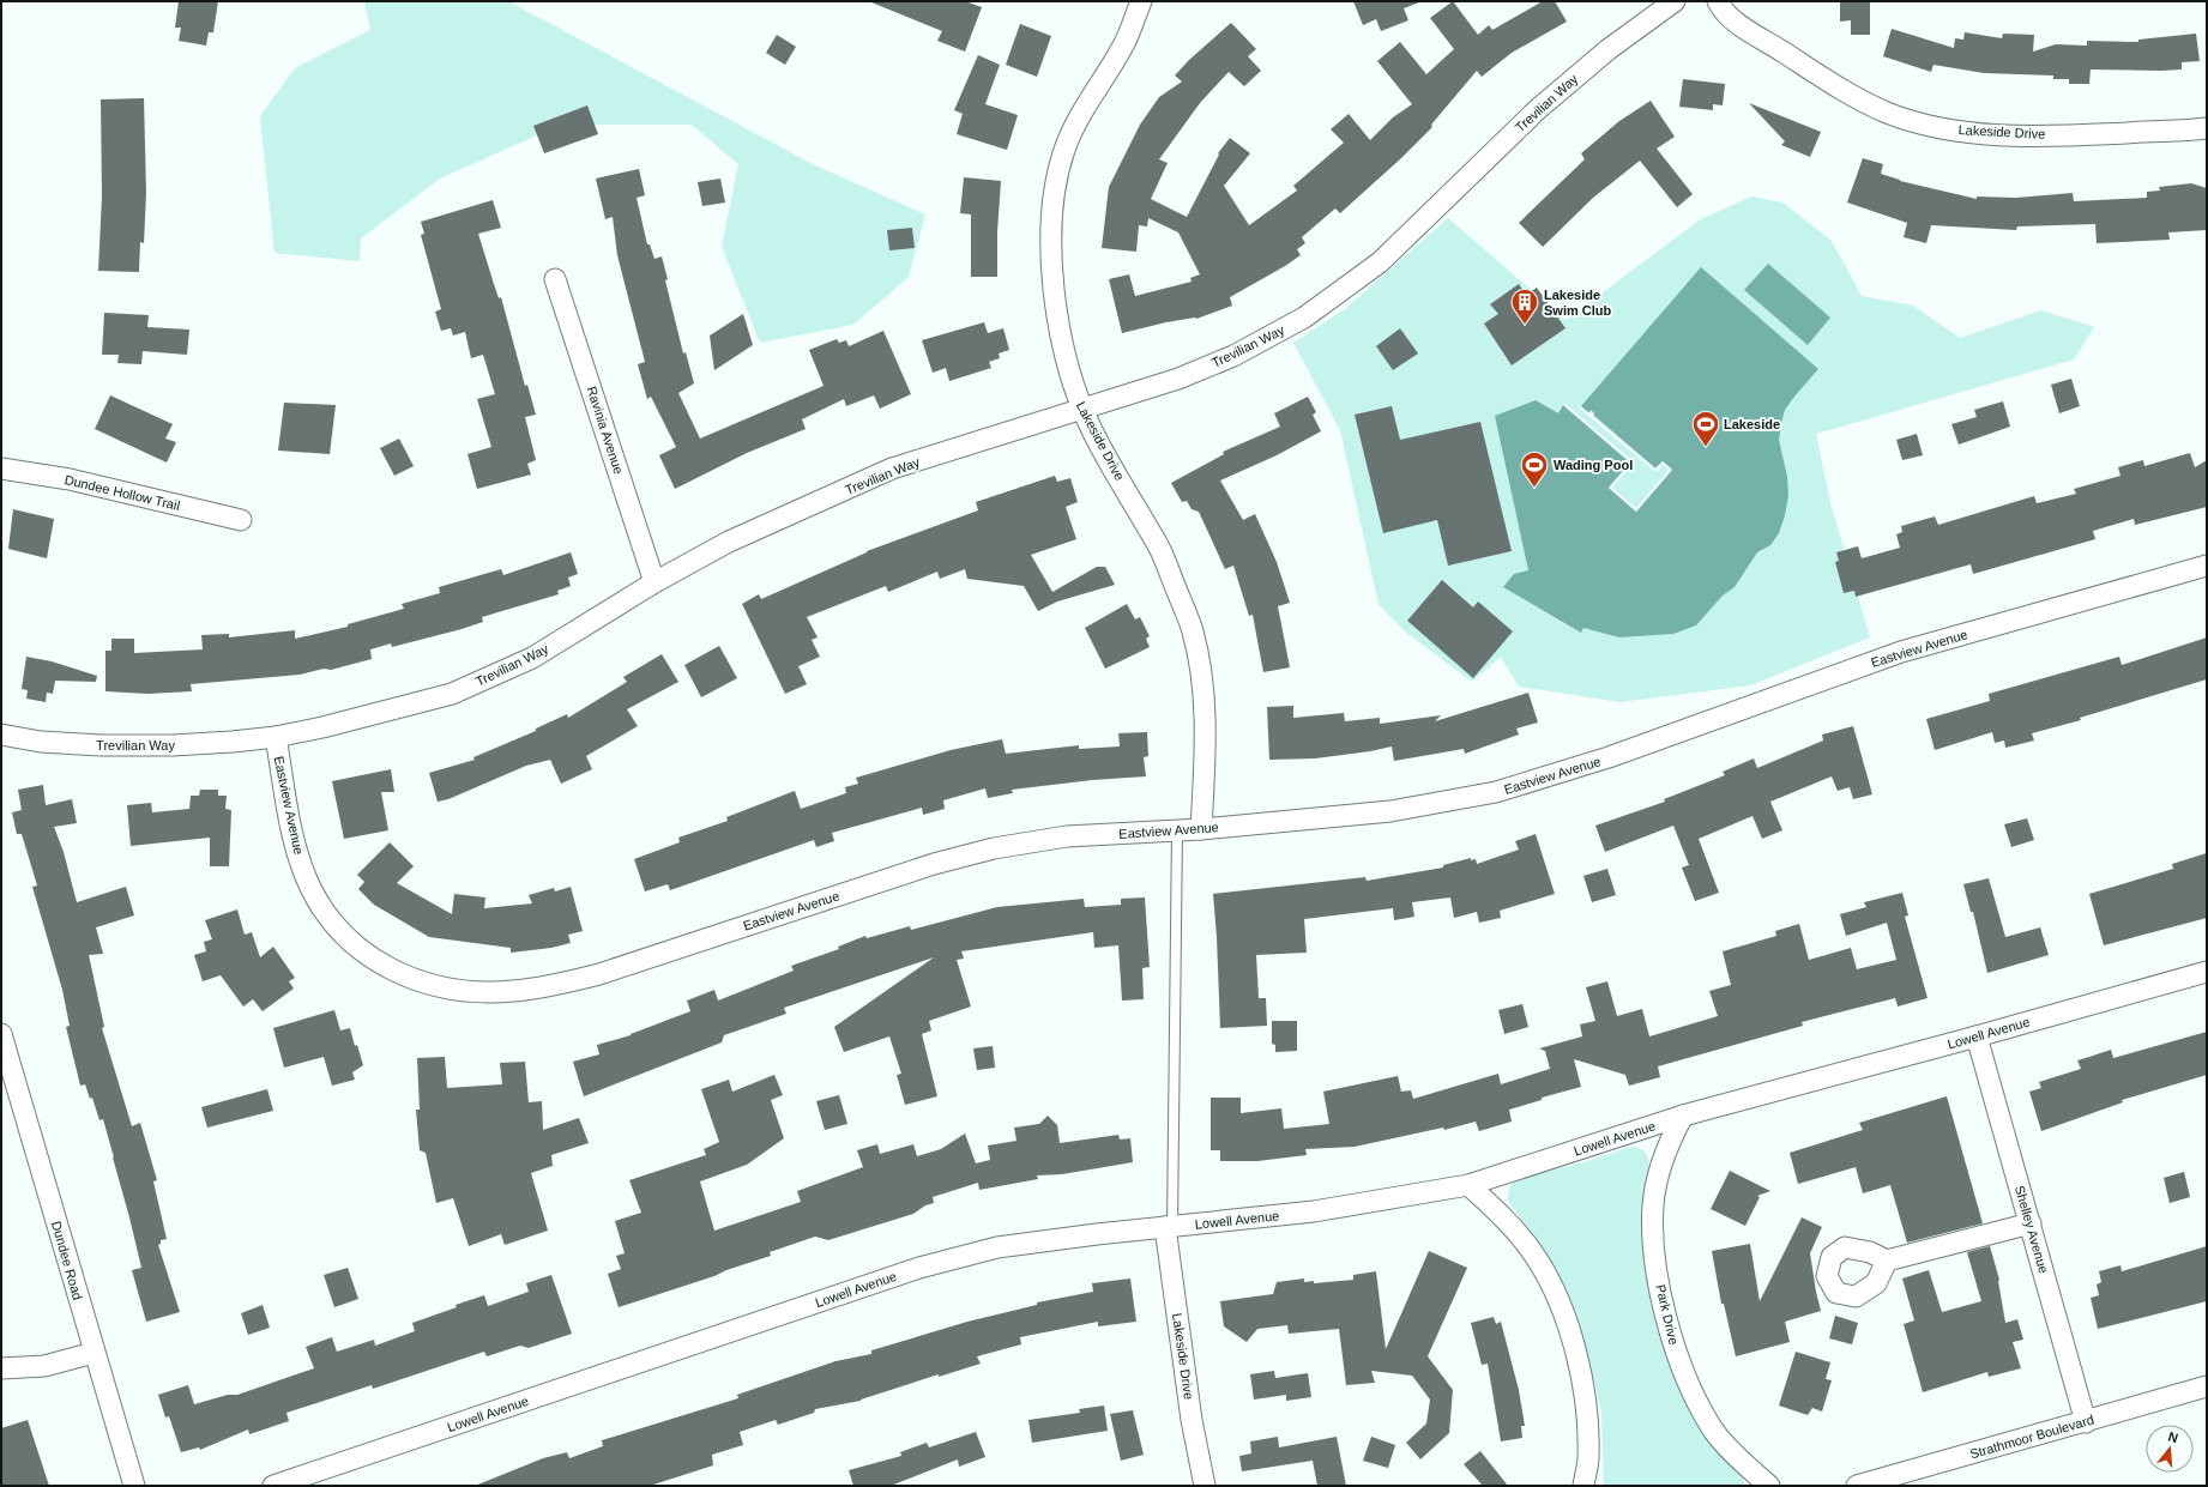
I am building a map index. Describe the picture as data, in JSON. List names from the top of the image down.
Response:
{
  "streets": {
    "street": [
      "Trevilian Way",
      "Lakeside Drive",
      "Ravinia Avenue",
      "Dundee Hollow Trail",
      "Eastview Avenue",
      "Lowell Avenue",
      "Shelley Avenue",
      "Dundee Road",
      "Park Drive",
      "Strathmoor Boulevard"
    ]
  },
  "crossings": [
    ["Trevilian Way", "Lakeside Drive"],
    ["Trevilian Way", "Ravinia Avenue"],
    ["Trevilian Way", "Eastview Avenue"],
    ["Lakeside Drive", "Eastview Avenue"],
    ["Lakeside Drive", "Lowell Avenue"],
    ["Lowell Avenue", "Shelley Avenue"],
    ["Lowell Avenue", "Park Drive"],
    ["Shelley Avenue", "Strathmoor Boulevard"]
  ],
  "places": {
    "building": ["Lakeside Swim Club"],
    "sports": ["Lakeside", "Wading Pool"]
  },
  "north": "top"
}
